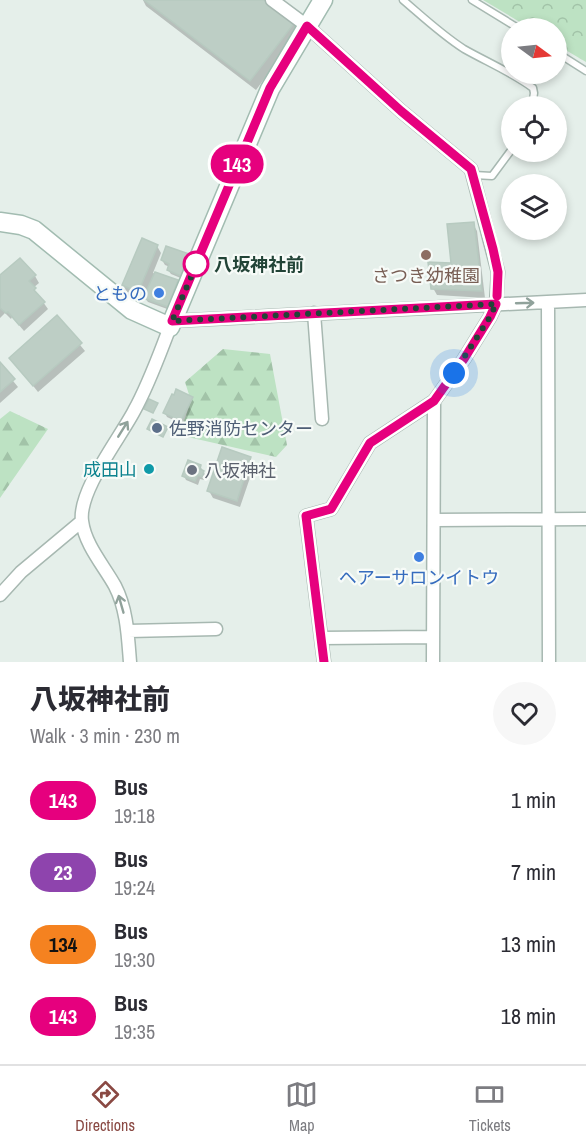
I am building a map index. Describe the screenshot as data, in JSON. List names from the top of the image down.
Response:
{
  "places": [
    "さつき幼稚園",
    "八坂神社前",
    "ともの",
    "佐野消防センター",
    "成田山",
    "八坂神社",
    "ヘアーサロンイトウ"
  ],
  "lines": ["bus line 143"],
  "north": "right",
  "page": {
    "on_map": "143",
    "heading": ["八坂神社前", "Walk · 3 min · 230 m"],
    "list": [
      {
        "mark": "143",
        "name": "Bus",
        "note": "19:18",
        "value": "1 min"
      },
      {
        "mark": "23",
        "name": "Bus",
        "note": "19:24",
        "value": "7 min"
      },
      {
        "mark": "134",
        "name": "Bus",
        "note": "19:30",
        "value": "13 min"
      },
      {
        "mark": "143",
        "name": "Bus",
        "note": "19:35",
        "value": "18 min"
      }
    ],
    "tabs": ["Directions", "Map", "Tickets"]
  }
}
